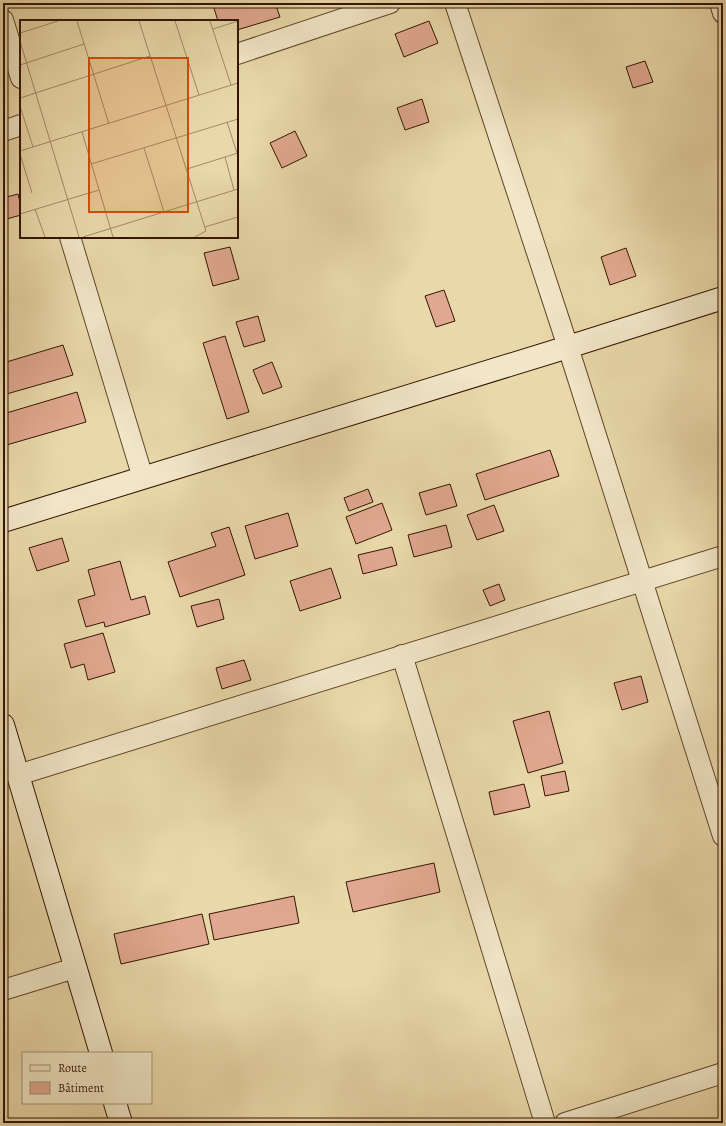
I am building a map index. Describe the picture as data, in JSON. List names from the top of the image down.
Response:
{
  "legend": ["Route", "Bâtiment"]
}
